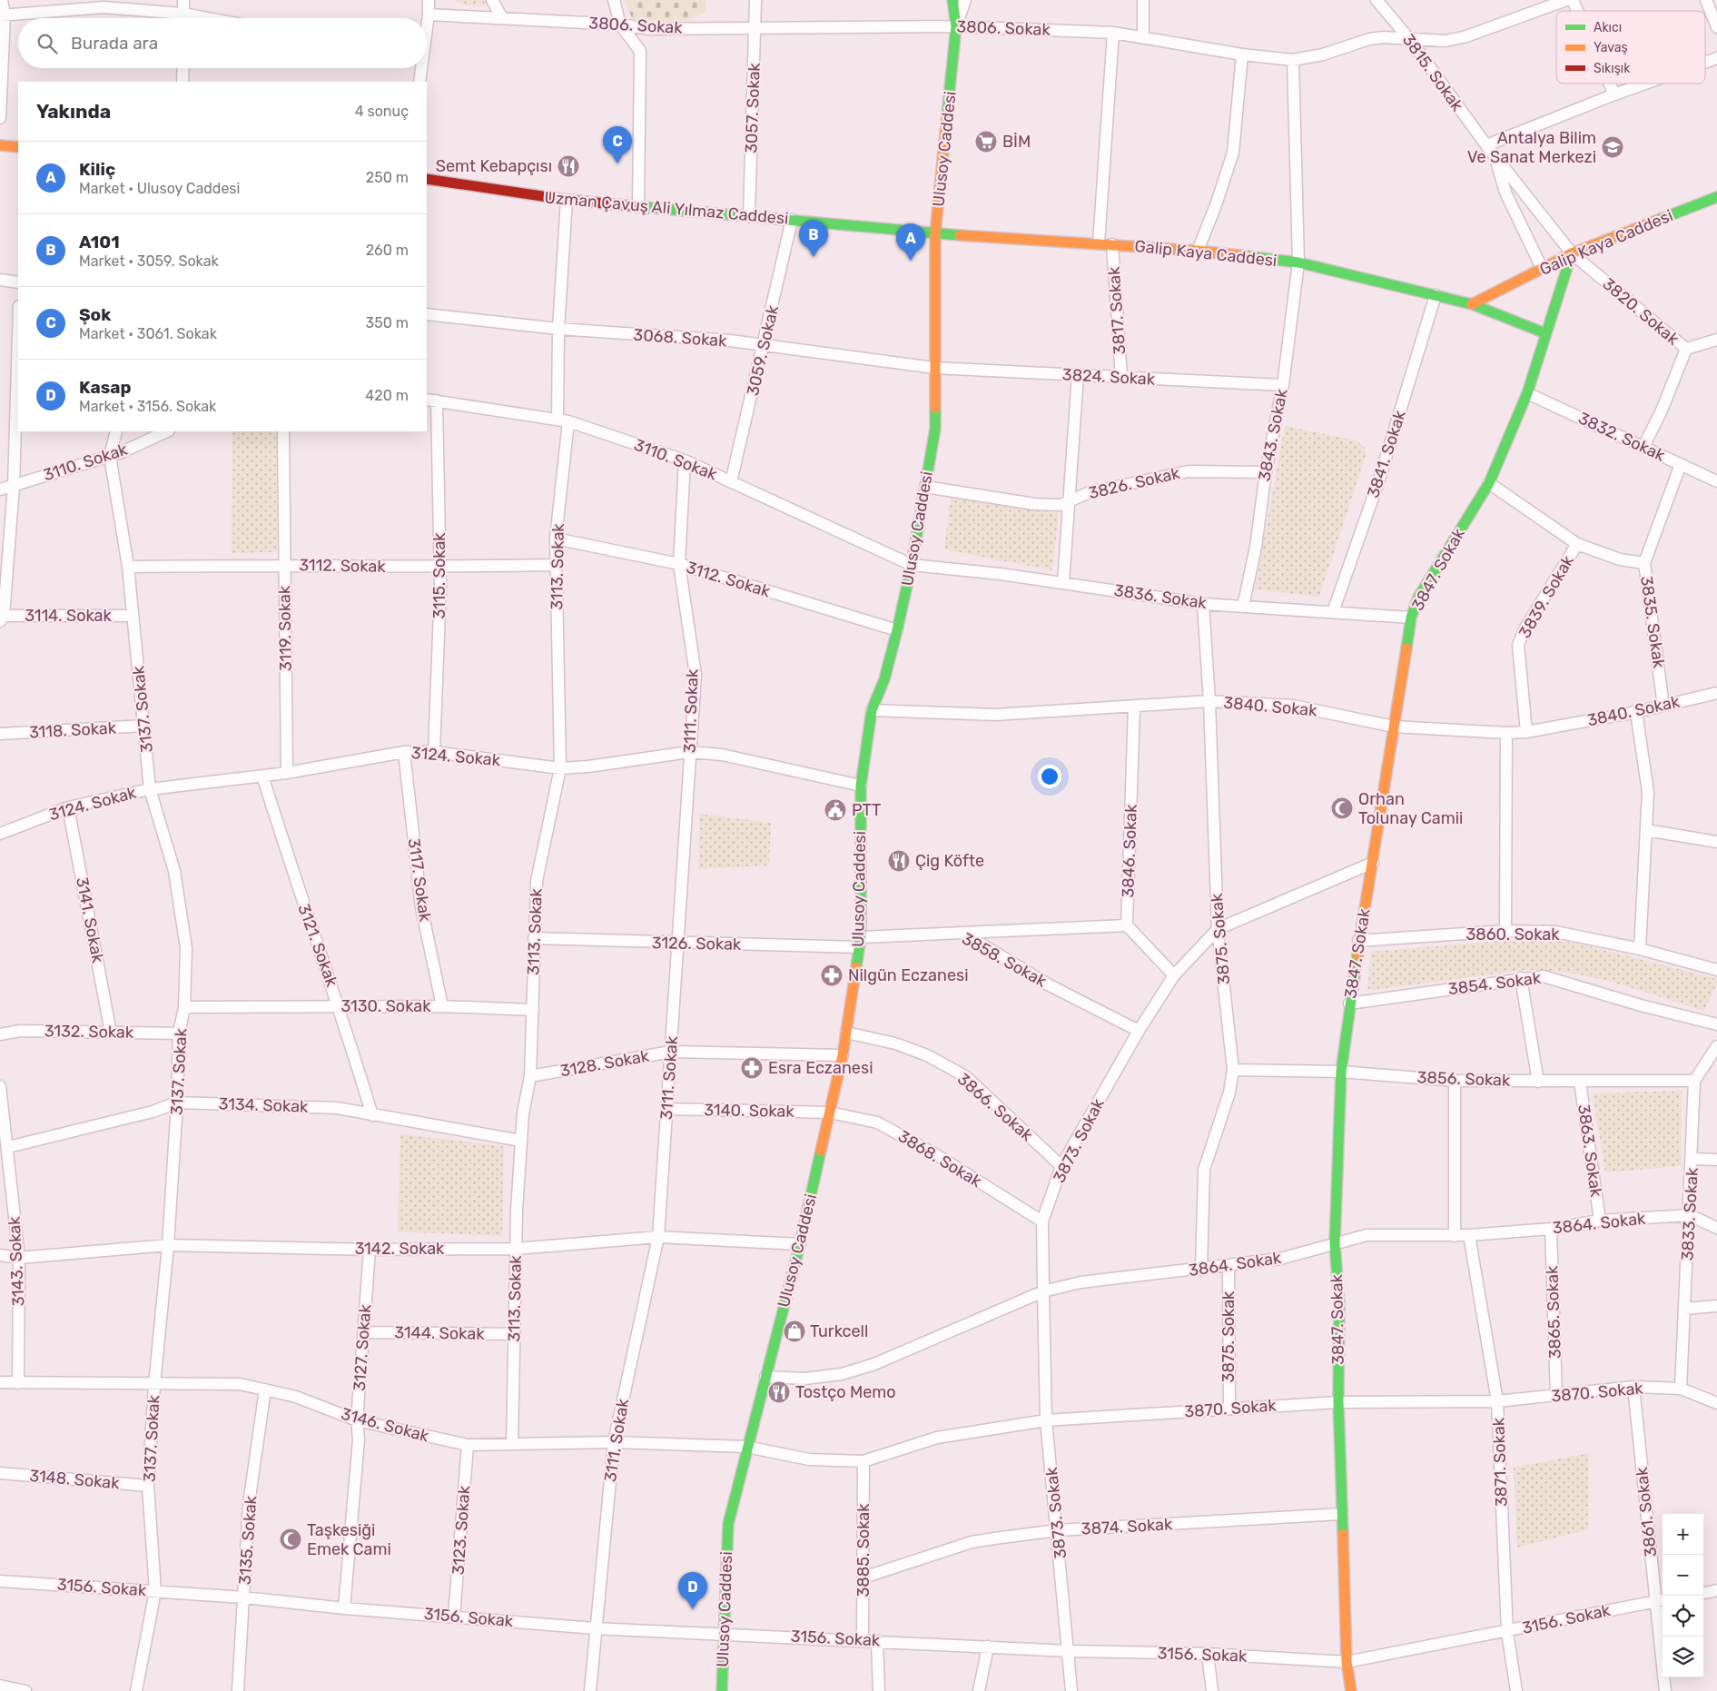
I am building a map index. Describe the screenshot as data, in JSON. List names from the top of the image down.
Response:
{
  "streets": {
    "street": [
      "3806. Sokak",
      "3815. Sokak",
      "3057. Sokak",
      "Ulusoy Caddesi",
      "Uzman Çavuş Ali Yılmaz Caddesi",
      "Galip Kaya Caddesi",
      "3817. Sokak",
      "3820. Sokak",
      "3068. Sokak",
      "3059. Sokak",
      "3824. Sokak",
      "3843. Sokak",
      "3832. Sokak",
      "3841. Sokak",
      "3110. Sokak",
      "3826. Sokak",
      "3112. Sokak",
      "3113. Sokak",
      "3847. Sokak",
      "3115. Sokak",
      "3836. Sokak",
      "3839. Sokak",
      "3114. Sokak",
      "3835. Sokak",
      "3119. Sokak",
      "3840. Sokak",
      "3137. Sokak",
      "3111. Sokak",
      "3118. Sokak",
      "3124. Sokak",
      "3846. Sokak",
      "3117. Sokak",
      "3141. Sokak",
      "3860. Sokak",
      "3875. Sokak",
      "3126. Sokak",
      "3121. Sokak",
      "3858. Sokak",
      "3854. Sokak",
      "3130. Sokak",
      "3132. Sokak",
      "3128. Sokak",
      "3856. Sokak",
      "3134. Sokak",
      "3866. Sokak",
      "3140. Sokak",
      "3873. Sokak",
      "3863. Sokak",
      "3868. Sokak",
      "3833. Sokak",
      "3864. Sokak",
      "3142. Sokak",
      "3143. Sokak",
      "3865. Sokak",
      "3144. Sokak",
      "3127. Sokak",
      "3870. Sokak",
      "3146. Sokak",
      "3871. Sokak",
      "3148. Sokak",
      "3861. Sokak",
      "3874. Sokak",
      "3123. Sokak",
      "3135. Sokak",
      "3885. Sokak",
      "3156. Sokak"
    ]
  },
  "crossings": [
    ["3806. Sokak", "3815. Sokak"],
    ["3806. Sokak", "3057. Sokak"],
    ["3806. Sokak", "Ulusoy Caddesi"],
    ["3806. Sokak", "3843. Sokak"],
    ["3815. Sokak", "Galip Kaya Caddesi"],
    ["3815. Sokak", "3820. Sokak"],
    ["3815. Sokak", "3847. Sokak"],
    ["3057. Sokak", "Uzman Çavuş Ali Yılmaz Caddesi"],
    ["Ulusoy Caddesi", "Uzman Çavuş Ali Yılmaz Caddesi"],
    ["Ulusoy Caddesi", "Galip Kaya Caddesi"],
    ["Ulusoy Caddesi", "3068. Sokak"],
    ["Ulusoy Caddesi", "3824. Sokak"],
    ["Ulusoy Caddesi", "3110. Sokak"],
    ["Ulusoy Caddesi", "3826. Sokak"],
    ["Ulusoy Caddesi", "3112. Sokak"],
    ["Ulusoy Caddesi", "3836. Sokak"],
    ["Ulusoy Caddesi", "3840. Sokak"],
    ["Ulusoy Caddesi", "3124. Sokak"],
    ["Ulusoy Caddesi", "3126. Sokak"],
    ["Ulusoy Caddesi", "3858. Sokak"],
    ["Ulusoy Caddesi", "3128. Sokak"],
    ["Ulusoy Caddesi", "3866. Sokak"],
    ["Ulusoy Caddesi", "3140. Sokak"],
    ["Ulusoy Caddesi", "3868. Sokak"],
    ["Ulusoy Caddesi", "3864. Sokak"],
    ["Ulusoy Caddesi", "3142. Sokak"],
    ["Ulusoy Caddesi", "3870. Sokak"],
    ["Ulusoy Caddesi", "3146. Sokak"],
    ["Ulusoy Caddesi", "3156. Sokak"],
    ["Uzman Çavuş Ali Yılmaz Caddesi", "Galip Kaya Caddesi"],
    ["Uzman Çavuş Ali Yılmaz Caddesi", "3059. Sokak"],
    ["Uzman Çavuş Ali Yılmaz Caddesi", "3113. Sokak"],
    ["Galip Kaya Caddesi", "3817. Sokak"],
    ["Galip Kaya Caddesi", "3820. Sokak"],
    ["Galip Kaya Caddesi", "3843. Sokak"],
    ["Galip Kaya Caddesi", "3841. Sokak"],
    ["Galip Kaya Caddesi", "3847. Sokak"],
    ["3817. Sokak", "3824. Sokak"],
    ["3820. Sokak", "3847. Sokak"],
    ["3068. Sokak", "3059. Sokak"],
    ["3068. Sokak", "3824. Sokak"],
    ["3068. Sokak", "3113. Sokak"],
    ["3059. Sokak", "3110. Sokak"],
    ["3824. Sokak", "3843. Sokak"],
    ["3843. Sokak", "3826. Sokak"],
    ["3843. Sokak", "3836. Sokak"],
    ["3832. Sokak", "3847. Sokak"],
    ["3832. Sokak", "3835. Sokak"],
    ["3841. Sokak", "3836. Sokak"],
    ["3110. Sokak", "3113. Sokak"],
    ["3110. Sokak", "3115. Sokak"],
    ["3110. Sokak", "3836. Sokak"],
    ["3110. Sokak", "3137. Sokak"],
    ["3110. Sokak", "3111. Sokak"],
    ["3112. Sokak", "3113. Sokak"],
    ["3112. Sokak", "3115. Sokak"],
    ["3112. Sokak", "3119. Sokak"],
    ["3112. Sokak", "3137. Sokak"],
    ["3112. Sokak", "3111. Sokak"],
    ["3113. Sokak", "3124. Sokak"],
    ["3113. Sokak", "3126. Sokak"],
    ["3113. Sokak", "3130. Sokak"],
    ["3113. Sokak", "3128. Sokak"],
    ["3113. Sokak", "3134. Sokak"],
    ["3113. Sokak", "3142. Sokak"],
    ["3113. Sokak", "3144. Sokak"],
    ["3113. Sokak", "3146. Sokak"],
    ["3847. Sokak", "3836. Sokak"],
    ["3847. Sokak", "3840. Sokak"],
    ["3847. Sokak", "3860. Sokak"],
    ["3847. Sokak", "3854. Sokak"],
    ["3847. Sokak", "3856. Sokak"],
    ["3847. Sokak", "3873. Sokak"],
    ["3847. Sokak", "3864. Sokak"],
    ["3847. Sokak", "3870. Sokak"],
    ["3847. Sokak", "3874. Sokak"],
    ["3847. Sokak", "3156. Sokak"],
    ["3115. Sokak", "3124. Sokak"],
    ["3836. Sokak", "3875. Sokak"],
    ["3839. Sokak", "3840. Sokak"],
    ["3114. Sokak", "3137. Sokak"],
    ["3835. Sokak", "3840. Sokak"],
    ["3119. Sokak", "3124. Sokak"],
    ["3840. Sokak", "3846. Sokak"],
    ["3840. Sokak", "3875. Sokak"],
    ["3137. Sokak", "3118. Sokak"],
    ["3137. Sokak", "3124. Sokak"],
    ["3137. Sokak", "3130. Sokak"],
    ["3137. Sokak", "3132. Sokak"],
    ["3137. Sokak", "3134. Sokak"],
    ["3137. Sokak", "3142. Sokak"],
    ["3137. Sokak", "3146. Sokak"],
    ["3137. Sokak", "3148. Sokak"],
    ["3137. Sokak", "3156. Sokak"],
    ["3111. Sokak", "3124. Sokak"],
    ["3111. Sokak", "3126. Sokak"],
    ["3111. Sokak", "3128. Sokak"],
    ["3111. Sokak", "3140. Sokak"],
    ["3111. Sokak", "3142. Sokak"],
    ["3111. Sokak", "3146. Sokak"],
    ["3111. Sokak", "3156. Sokak"],
    ["3124. Sokak", "3117. Sokak"],
    ["3124. Sokak", "3141. Sokak"],
    ["3124. Sokak", "3121. Sokak"],
    ["3117. Sokak", "3130. Sokak"],
    ["3141. Sokak", "3132. Sokak"],
    ["3875. Sokak", "3856. Sokak"],
    ["3875. Sokak", "3873. Sokak"],
    ["3875. Sokak", "3864. Sokak"],
    ["3875. Sokak", "3870. Sokak"],
    ["3126. Sokak", "3858. Sokak"],
    ["3121. Sokak", "3130. Sokak"],
    ["3121. Sokak", "3134. Sokak"],
    ["3858. Sokak", "3873. Sokak"],
    ["3856. Sokak", "3863. Sokak"],
    ["3856. Sokak", "3833. Sokak"],
    ["3134. Sokak", "3143. Sokak"],
    ["3866. Sokak", "3873. Sokak"],
    ["3140. Sokak", "3868. Sokak"],
    ["3873. Sokak", "3868. Sokak"],
    ["3873. Sokak", "3864. Sokak"],
    ["3873. Sokak", "3870. Sokak"],
    ["3873. Sokak", "3874. Sokak"],
    ["3873. Sokak", "3156. Sokak"],
    ["3863. Sokak", "3864. Sokak"],
    ["3833. Sokak", "3864. Sokak"],
    ["3833. Sokak", "3870. Sokak"],
    ["3864. Sokak", "3865. Sokak"],
    ["3864. Sokak", "3871. Sokak"],
    ["3142. Sokak", "3143. Sokak"],
    ["3142. Sokak", "3127. Sokak"],
    ["3143. Sokak", "3146. Sokak"],
    ["3865. Sokak", "3870. Sokak"],
    ["3144. Sokak", "3127. Sokak"],
    ["3127. Sokak", "3146. Sokak"],
    ["3127. Sokak", "3156. Sokak"],
    ["3870. Sokak", "3146. Sokak"],
    ["3870. Sokak", "3871. Sokak"],
    ["3870. Sokak", "3861. Sokak"],
    ["3870. Sokak", "3885. Sokak"],
    ["3146. Sokak", "3123. Sokak"],
    ["3146. Sokak", "3135. Sokak"],
    ["3871. Sokak", "3156. Sokak"],
    ["3861. Sokak", "3156. Sokak"],
    ["3874. Sokak", "3885. Sokak"],
    ["3123. Sokak", "3156. Sokak"],
    ["3135. Sokak", "3156. Sokak"],
    ["3885. Sokak", "3156. Sokak"]
  ],
  "places": {
    "supermarket": ["BİM"],
    "school or university": ["Antalya Bilim Ve Sanat Merkezi"],
    "restaurant": ["Semt Kebapçısı", "Çig Köfte", "Tostço Memo"],
    "mosque": ["Orhan Tolunay Camii", "Taşkesiği Emek Cami"],
    "public building": ["PTT"],
    "pharmacy": ["Nilgün Eczanesi", "Esra Eczanesi"],
    "shop": ["Turkcell"]
  },
  "legend": ["Akıcı", "Yavaş", "Sıkışık"],
  "page": {
    "search": "Burada ara",
    "heading": ["Yakında", "4 sonuç"],
    "pins": [
      "C",
      "B",
      "A",
      "D"
    ],
    "list": [
      {
        "mark": "A",
        "name": "Kiliç",
        "note": "Market · Ulusoy Caddesi",
        "value": "250 m"
      },
      {
        "mark": "B",
        "name": "A101",
        "note": "Market · 3059. Sokak",
        "value": "260 m"
      },
      {
        "mark": "C",
        "name": "Şok",
        "note": "Market · 3061. Sokak",
        "value": "350 m"
      },
      {
        "mark": "D",
        "name": "Kasap",
        "note": "Market · 3156. Sokak",
        "value": "420 m"
      }
    ],
    "map_buttons": ["+", "−"]
  }
}
